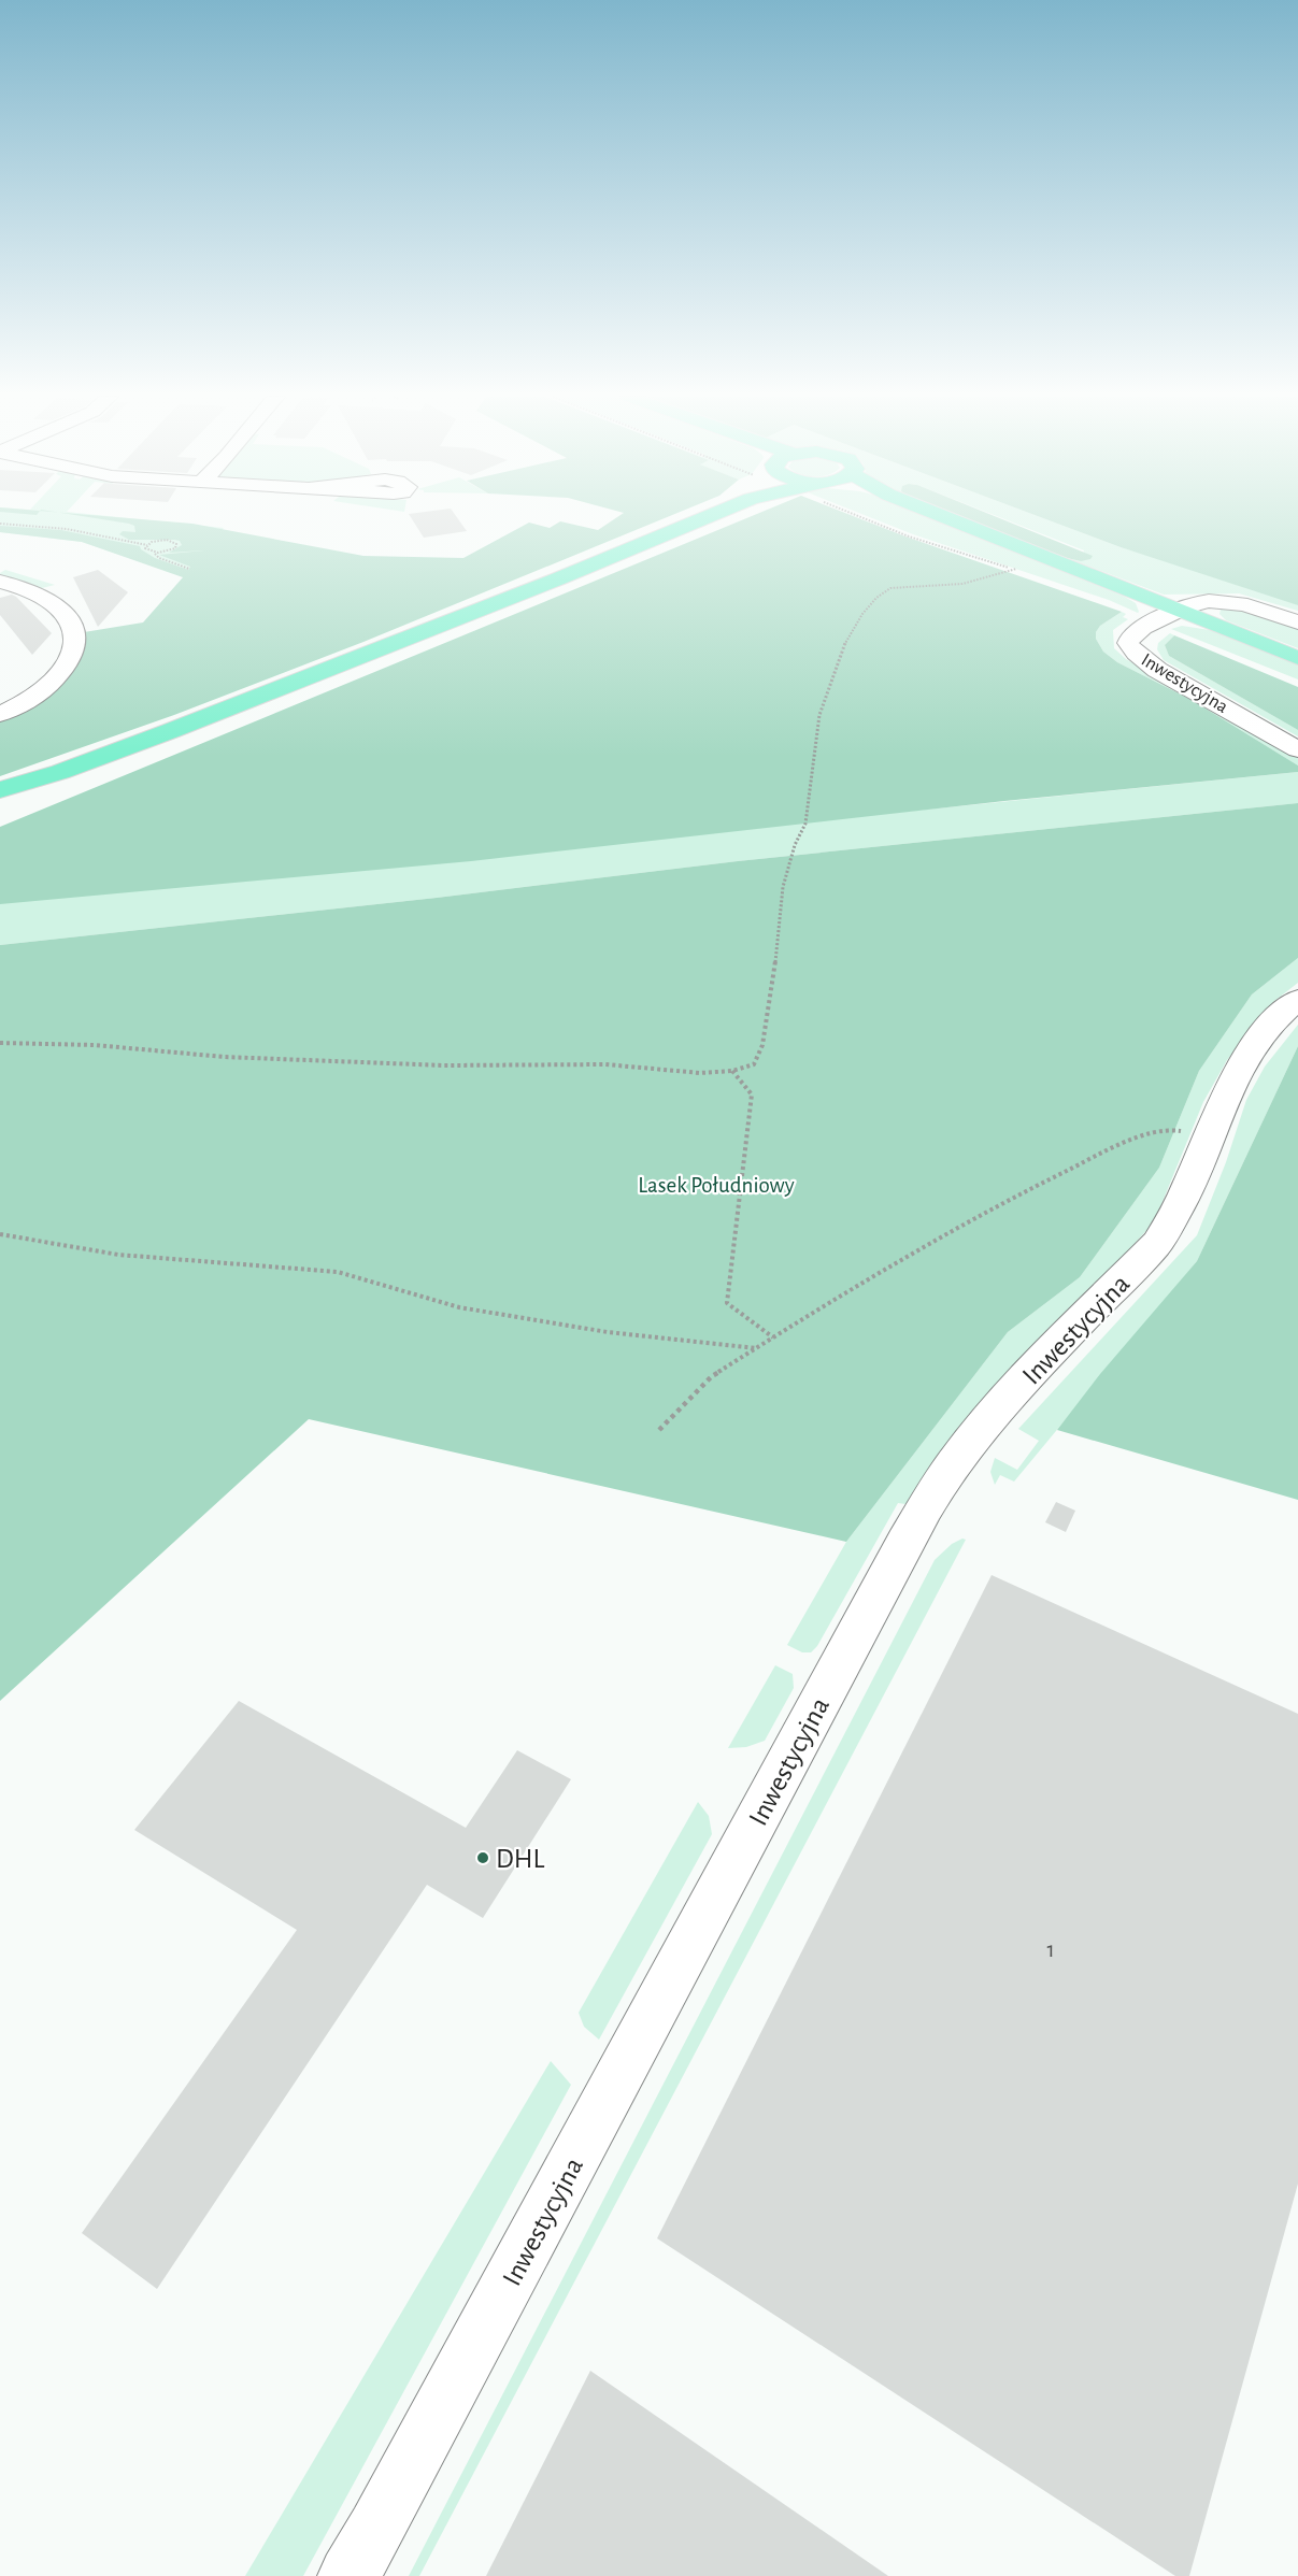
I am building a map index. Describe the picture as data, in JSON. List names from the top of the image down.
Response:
{
  "streets": {
    "street": ["Inwestycyjna"]
  },
  "parks": ["Lasek Południowy"],
  "places": ["DHL"],
  "house_numbers": ["1"]
}
